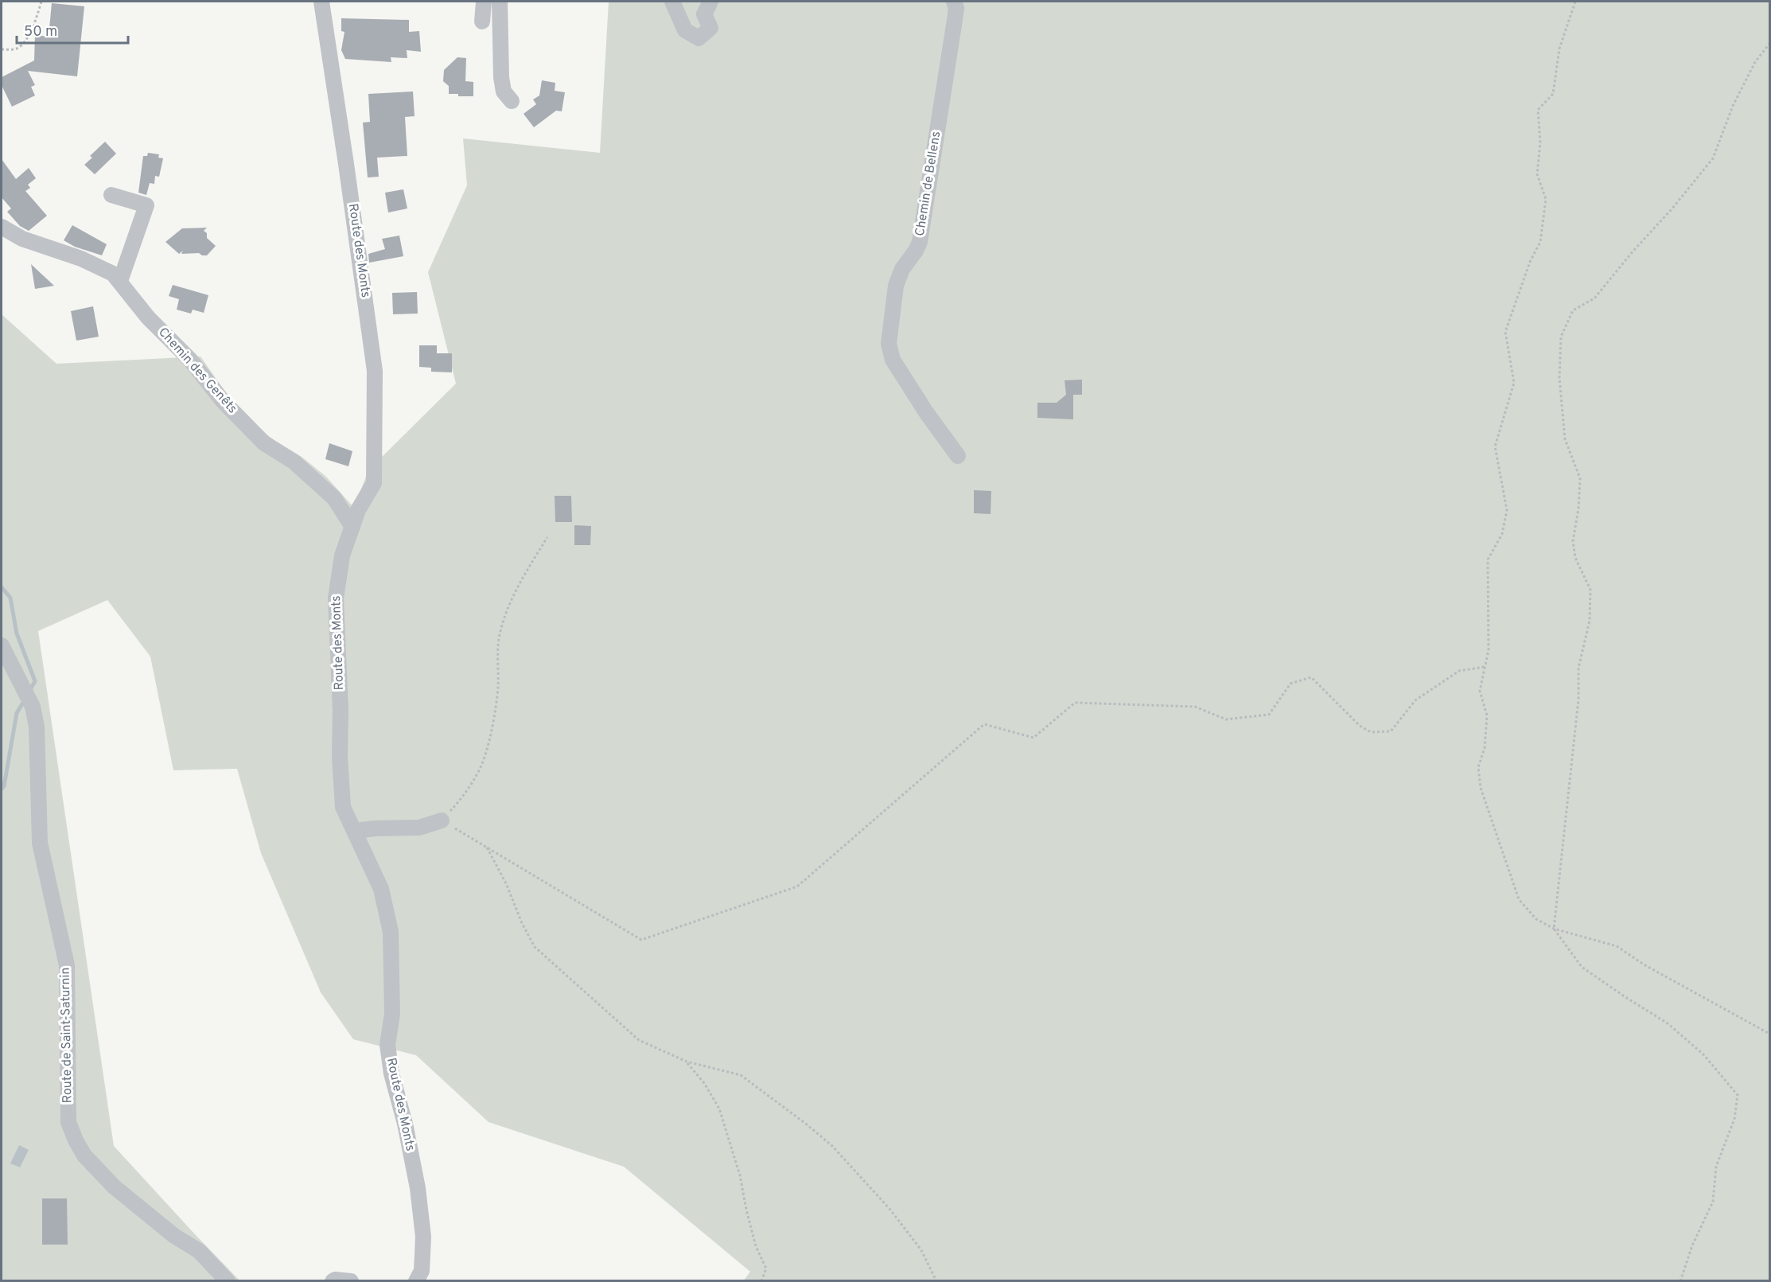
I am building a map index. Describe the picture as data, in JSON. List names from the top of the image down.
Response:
{
  "streets": {
    "street": [
      "Chemin de Bellens",
      "Route des Monts",
      "Chemin des Genêts",
      "Route de Saint-Saturnin"
    ]
  },
  "crossings": [
    ["Route des Monts", "Chemin des Genêts"]
  ],
  "scale_bar": "50 m"
}
